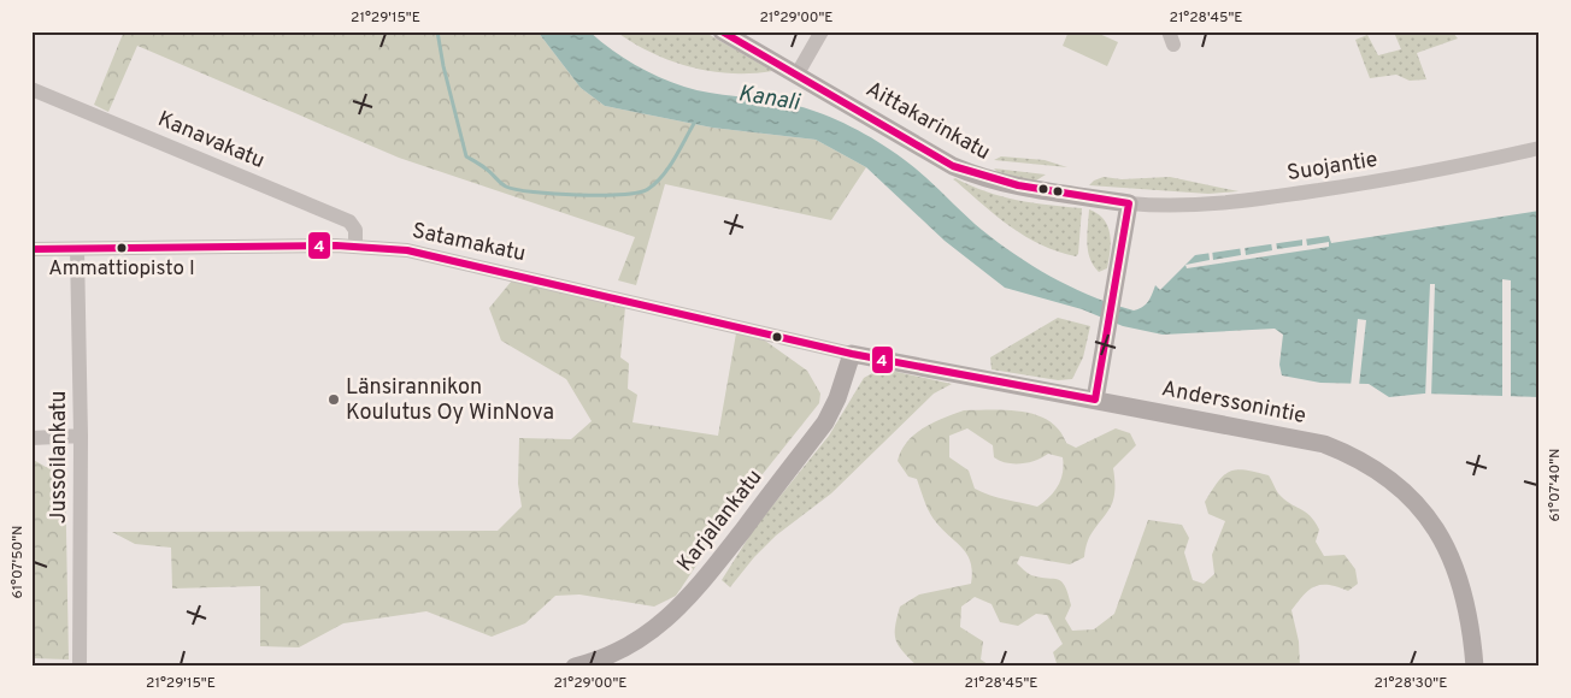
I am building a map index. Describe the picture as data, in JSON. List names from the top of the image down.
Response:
{
  "streets": {
    "main road": ["Aittakarinkatu", "Anderssonintie", "Karjalankatu"],
    "street": [
      "Kanavakatu",
      "Suojantie",
      "Satamakatu",
      "Jussoilankatu"
    ]
  },
  "crossings": [
    ["Aittakarinkatu", "Suojantie"],
    ["Kanavakatu", "Satamakatu"],
    ["Satamakatu", "Anderssonintie"],
    ["Satamakatu", "Jussoilankatu"],
    ["Satamakatu", "Karjalankatu"],
    ["Anderssonintie", "Karjalankatu"]
  ],
  "water": ["Kanali"],
  "places": ["Ammattiopisto I", "Länsirannikon Koulutus Oy WinNova"],
  "lines": ["transit line 4"],
  "coordinates": [
    "21°29'15\"E",
    "21°29'00\"E",
    "21°28'45\"E",
    "61°07'40\"N",
    "61°07'50\"N",
    "21°28'30\"E"
  ]
}
